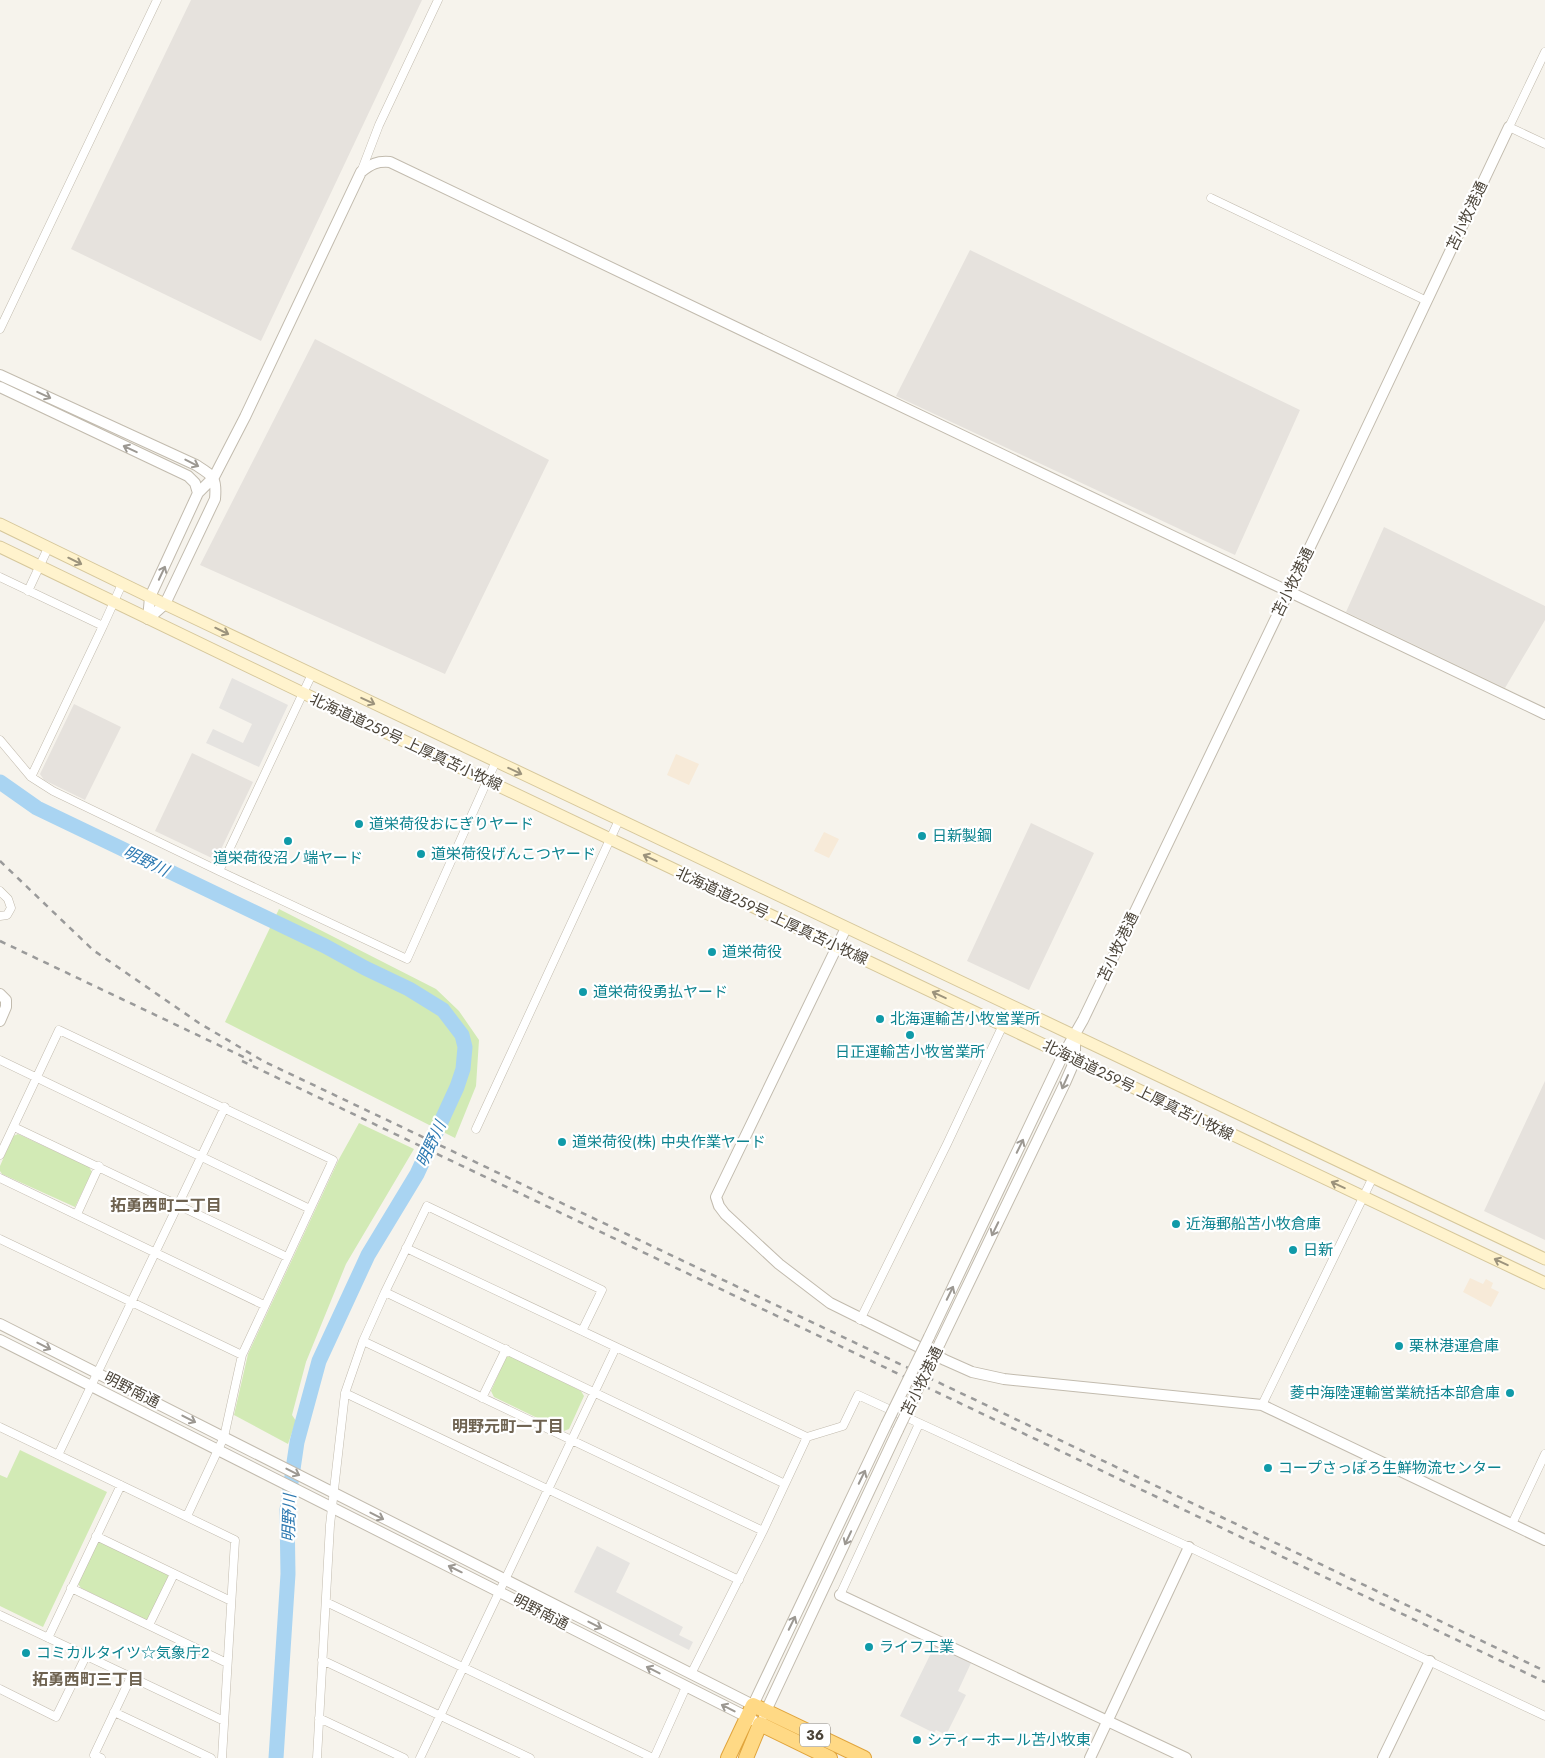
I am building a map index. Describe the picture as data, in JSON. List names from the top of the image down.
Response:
{
  "streets": {
    "highway": ["36"],
    "main road": ["北海道道259号 上厚真苫小牧線"],
    "street": ["苫小牧港通", "明野南通"]
  },
  "crossings": [
    ["苫小牧港通", "北海道道259号 上厚真苫小牧線"],
    ["苫小牧港通", "明野南通"],
    ["苫小牧港通", "36"],
    ["明野南通", "36"]
  ],
  "districts": ["拓勇西町二丁目", "明野元町一丁目", "拓勇西町三丁目"],
  "water": ["明野川"],
  "places": [
    "道栄荷役おにぎりヤード",
    "日新製鋼",
    "道栄荷役沼ノ端ヤード",
    "道栄荷役げんこつヤード",
    "道栄荷役",
    "道栄荷役勇払ヤード",
    "北海運輸苫小牧営業所",
    "日正運輸苫小牧営業所",
    "道栄荷役(株) 中央作業ヤード",
    "近海郵船苫小牧倉庫",
    "日新",
    "栗林港運倉庫",
    "菱中海陸運輸営業統括本部倉庫",
    "コープさっぽろ生鮮物流センター",
    "ライフ工業",
    "コミカルタイツ☆気象庁2",
    "シティーホール苫小牧東"
  ]
}
